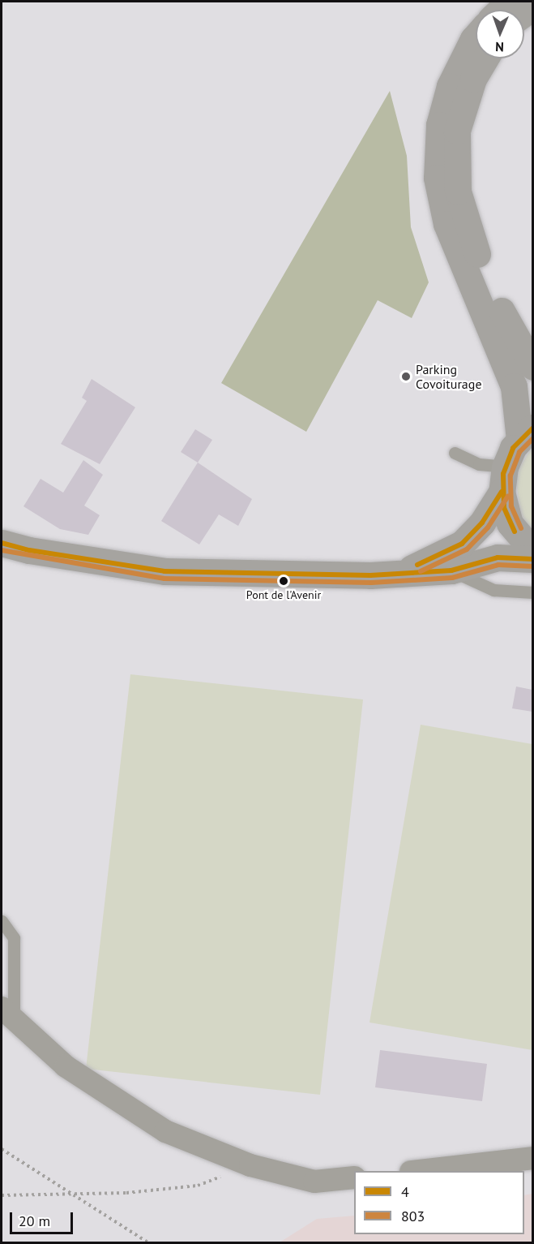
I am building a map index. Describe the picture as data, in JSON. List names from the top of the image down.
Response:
{
  "places": ["Parking Covoiturage", "Pont de l'Avenir"],
  "lines": ["transit line 4", "transit line 803"],
  "legend": ["4", "803"],
  "scale_bar": "20 m",
  "north": "bottom"
}
